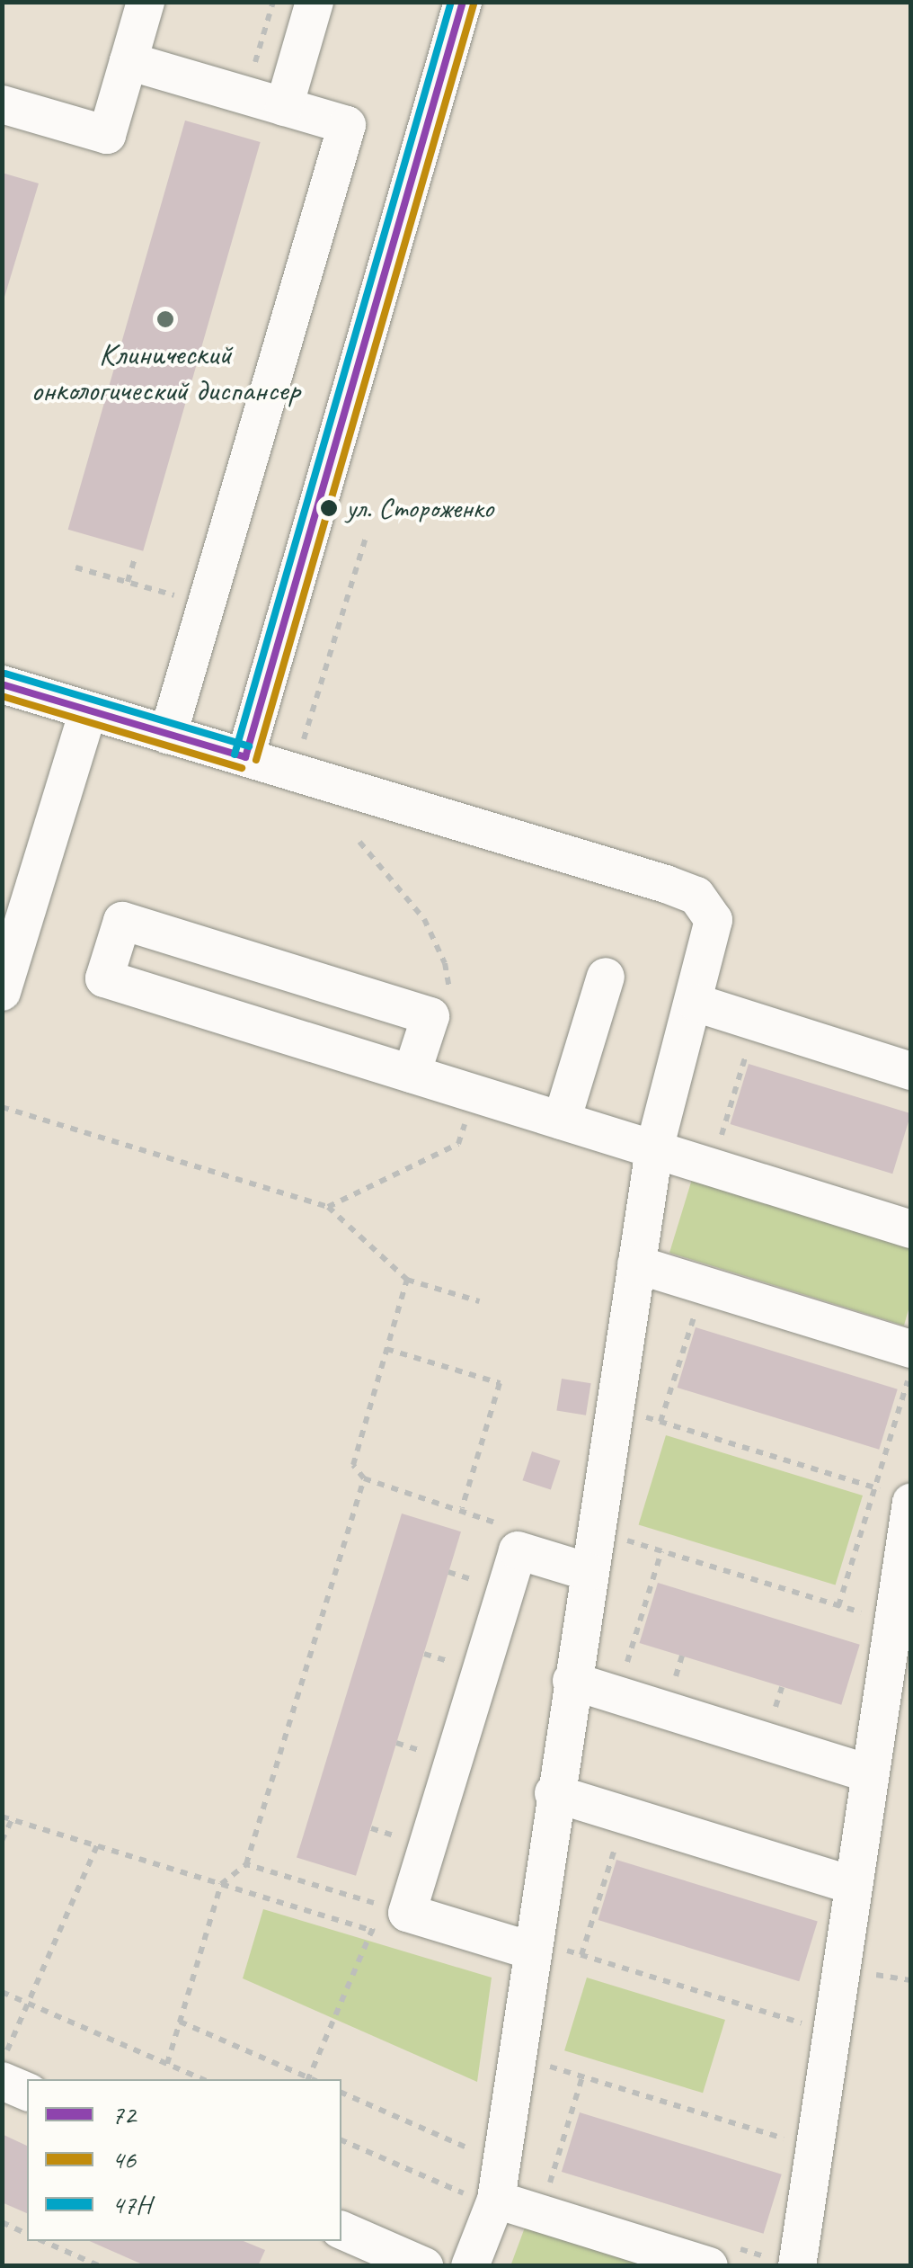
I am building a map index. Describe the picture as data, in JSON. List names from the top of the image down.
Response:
{
  "places": ["Клинический онкологический диспансер", "ул. Стороженко"],
  "lines": ["transit line 72", "transit line 47Н", "transit line 46"],
  "legend": ["72", "46", "47Н"]
}
